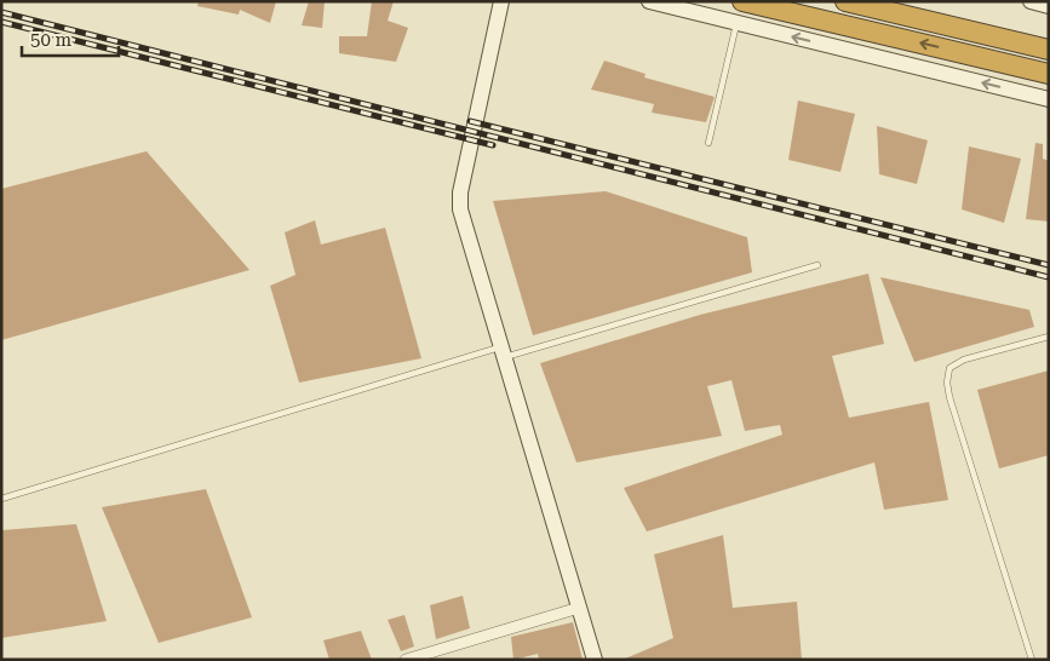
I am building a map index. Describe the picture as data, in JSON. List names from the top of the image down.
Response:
{
  "scale_bar": "50 m"
}
